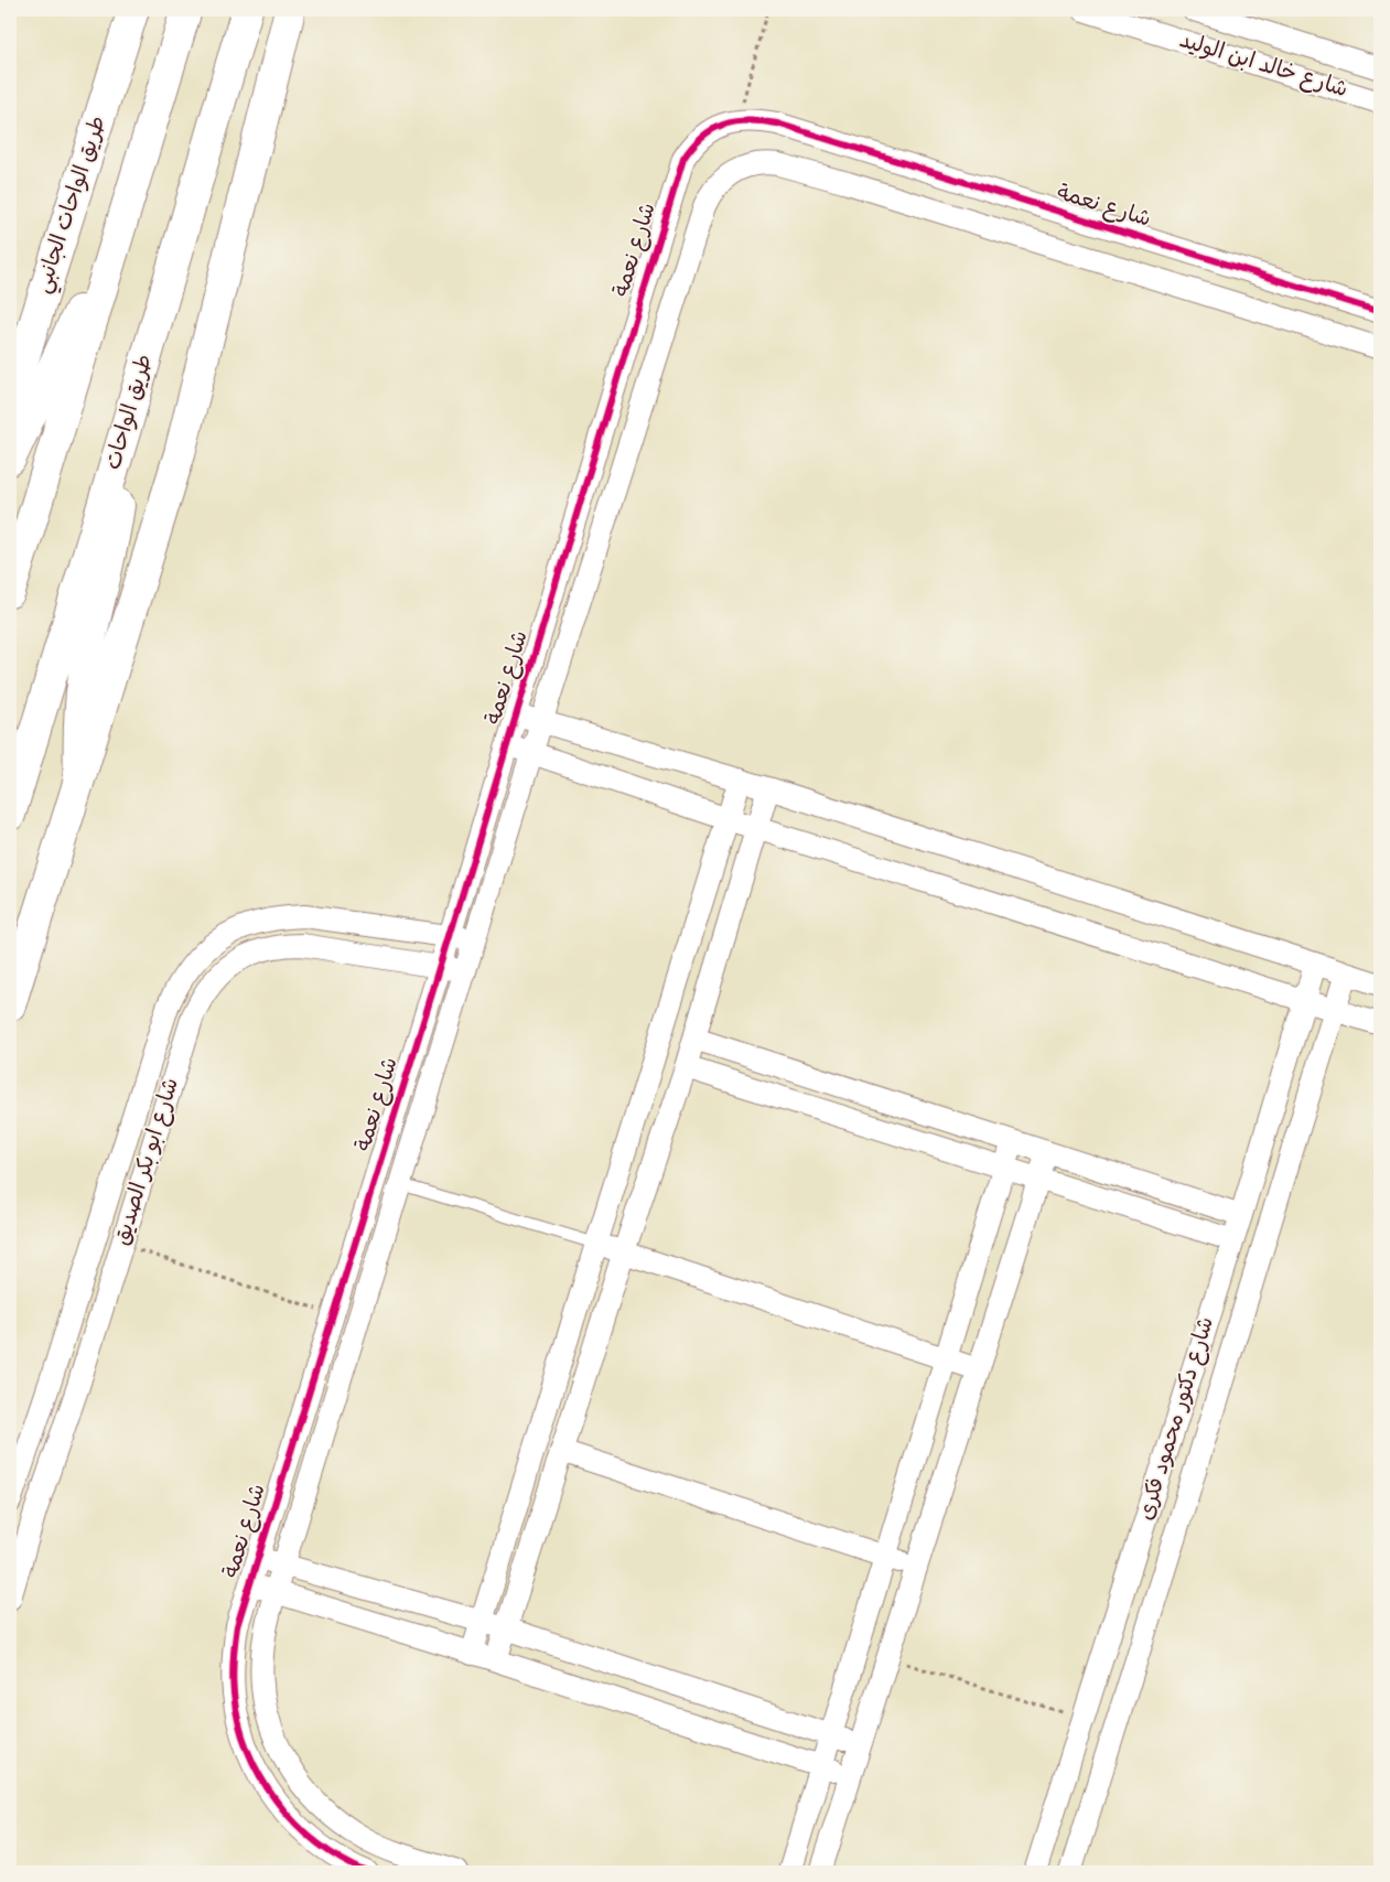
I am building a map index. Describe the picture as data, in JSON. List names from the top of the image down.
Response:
{
  "streets": {
    "main road": ["طريق الواحات الجانبي", "طريق الواحات"],
    "street": [
      "شارع خالد ابن الوليد",
      "شارع نعمة",
      "شارع ابو بكر الصديق",
      "شارع دكتور محمود فكرى"
    ]
  },
  "crossings": [
    ["شارع نعمة", "شارع ابو بكر الصديق"]
  ]
}
